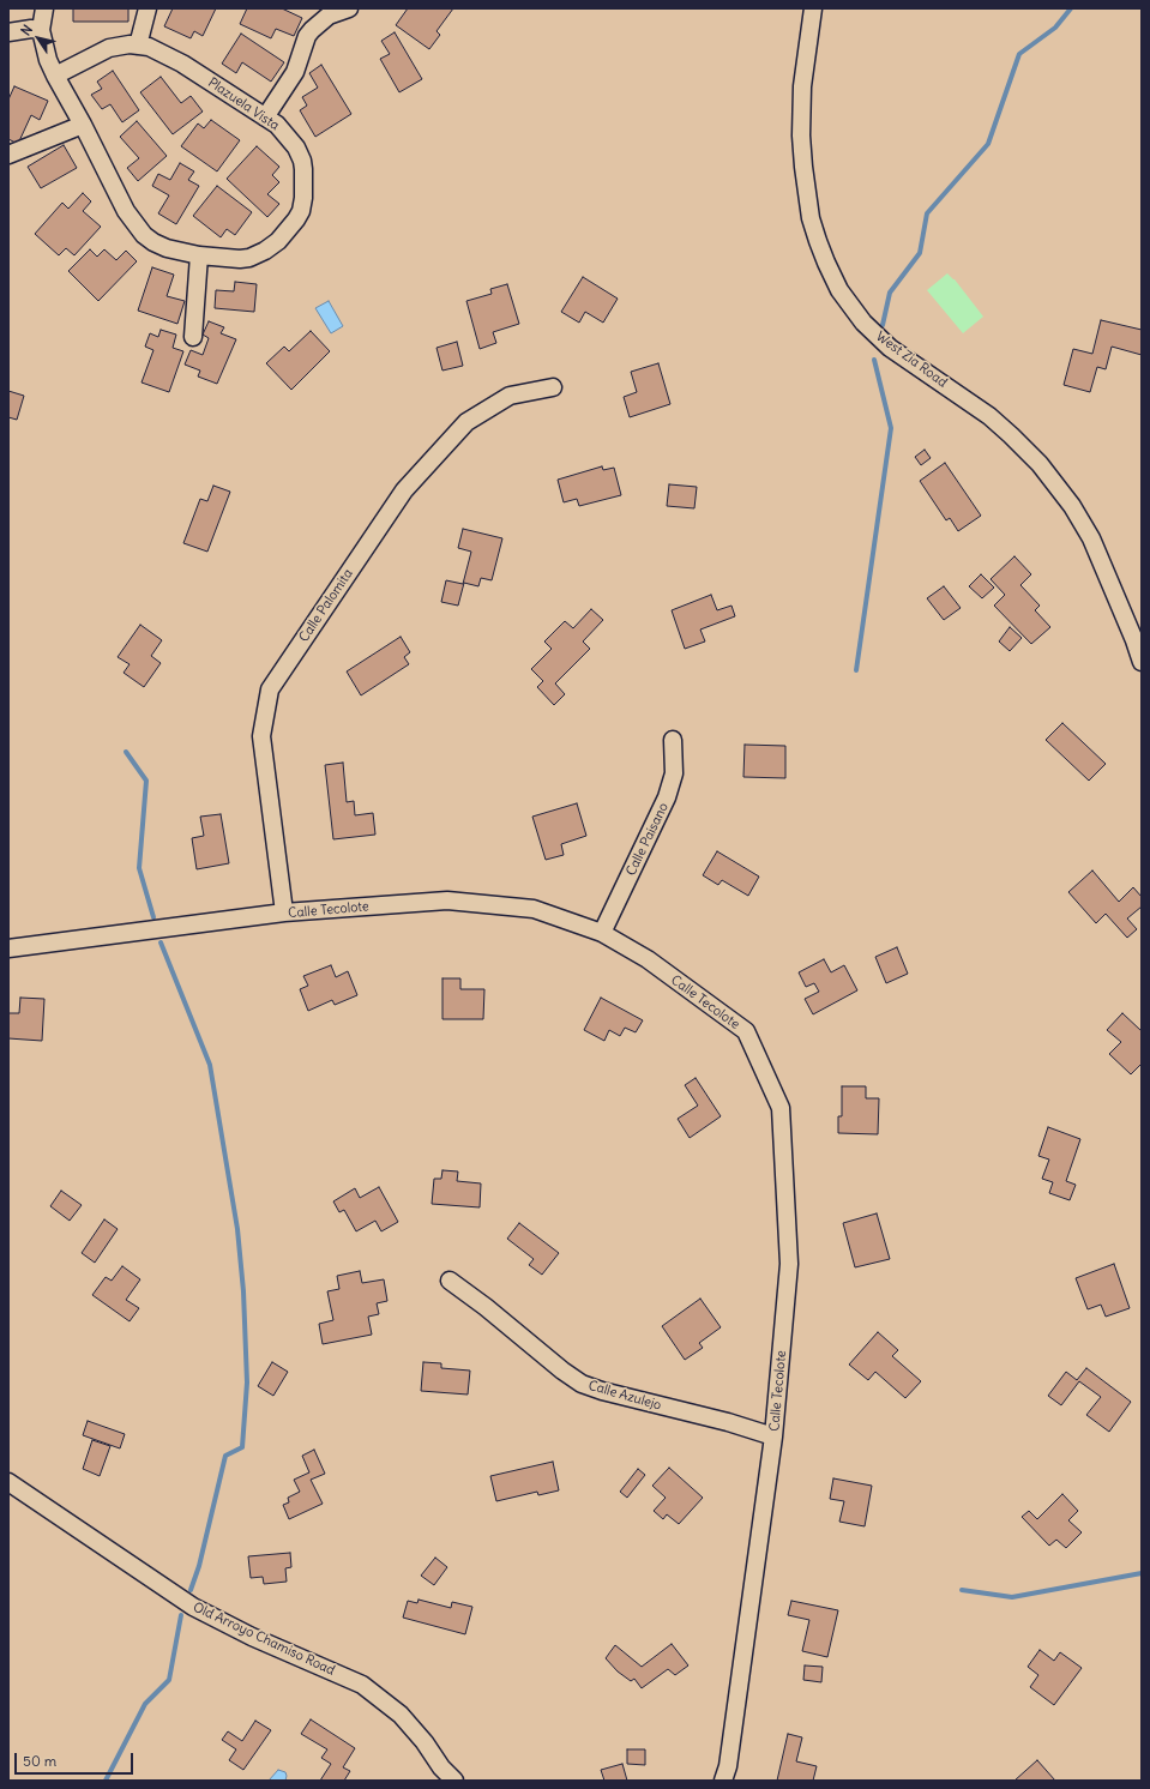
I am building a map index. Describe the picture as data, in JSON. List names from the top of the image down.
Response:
{
  "streets": {
    "street": [
      "Plazuela Vista",
      "West Zia Road",
      "Calle Palomita",
      "Calle Paisano",
      "Calle Tecolote",
      "Calle Azulejo",
      "Old Arroyo Chamiso Road"
    ]
  },
  "crossings": [
    ["Calle Palomita", "Calle Tecolote"],
    ["Calle Paisano", "Calle Tecolote"],
    ["Calle Tecolote", "Calle Azulejo"]
  ],
  "scale_bar": "50 m",
  "north": "top left"
}
